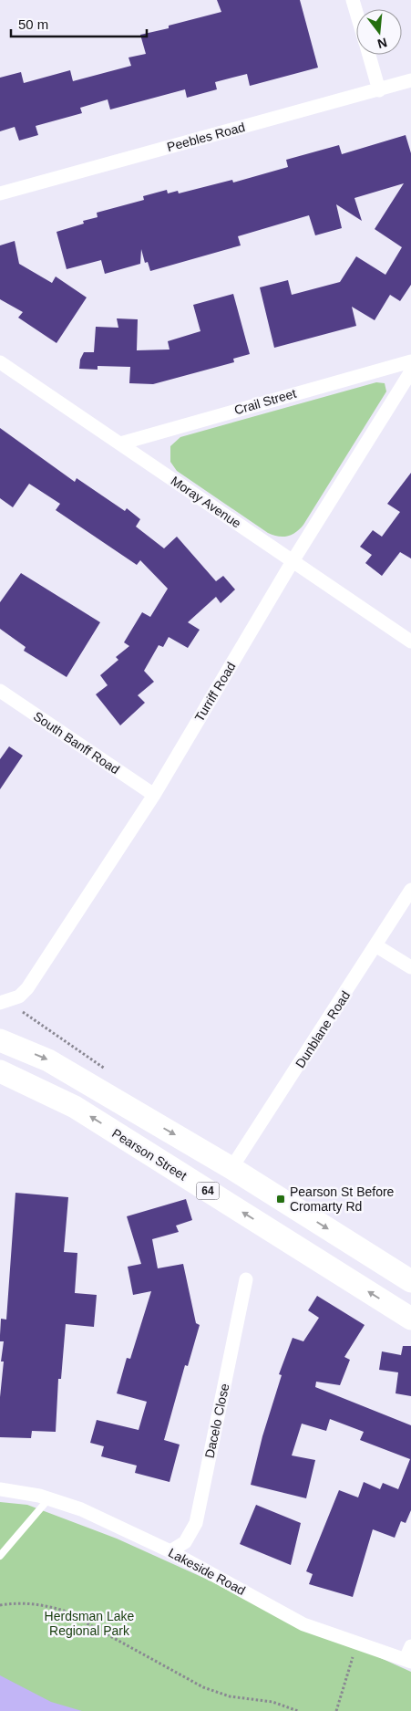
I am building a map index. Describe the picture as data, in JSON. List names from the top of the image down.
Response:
{
  "streets": {
    "main road": ["Pearson Street", "64"],
    "street": [
      "Peebles Road",
      "Crail Street",
      "Moray Avenue",
      "Turriff Road",
      "South Banff Road",
      "Dunblane Road",
      "Dacelo Close",
      "Lakeside Road"
    ]
  },
  "crossings": [
    ["Crail Street", "Moray Avenue"],
    ["Moray Avenue", "Turriff Road"],
    ["Turriff Road", "South Banff Road"],
    ["Dunblane Road", "64"],
    ["Dacelo Close", "Lakeside Road"]
  ],
  "parks": ["Herdsman Lake Regional Park"],
  "places": {
    "transit": ["Pearson St Before Cromarty Rd"]
  },
  "scale_bar": "50 m",
  "north": "bottom"
}
